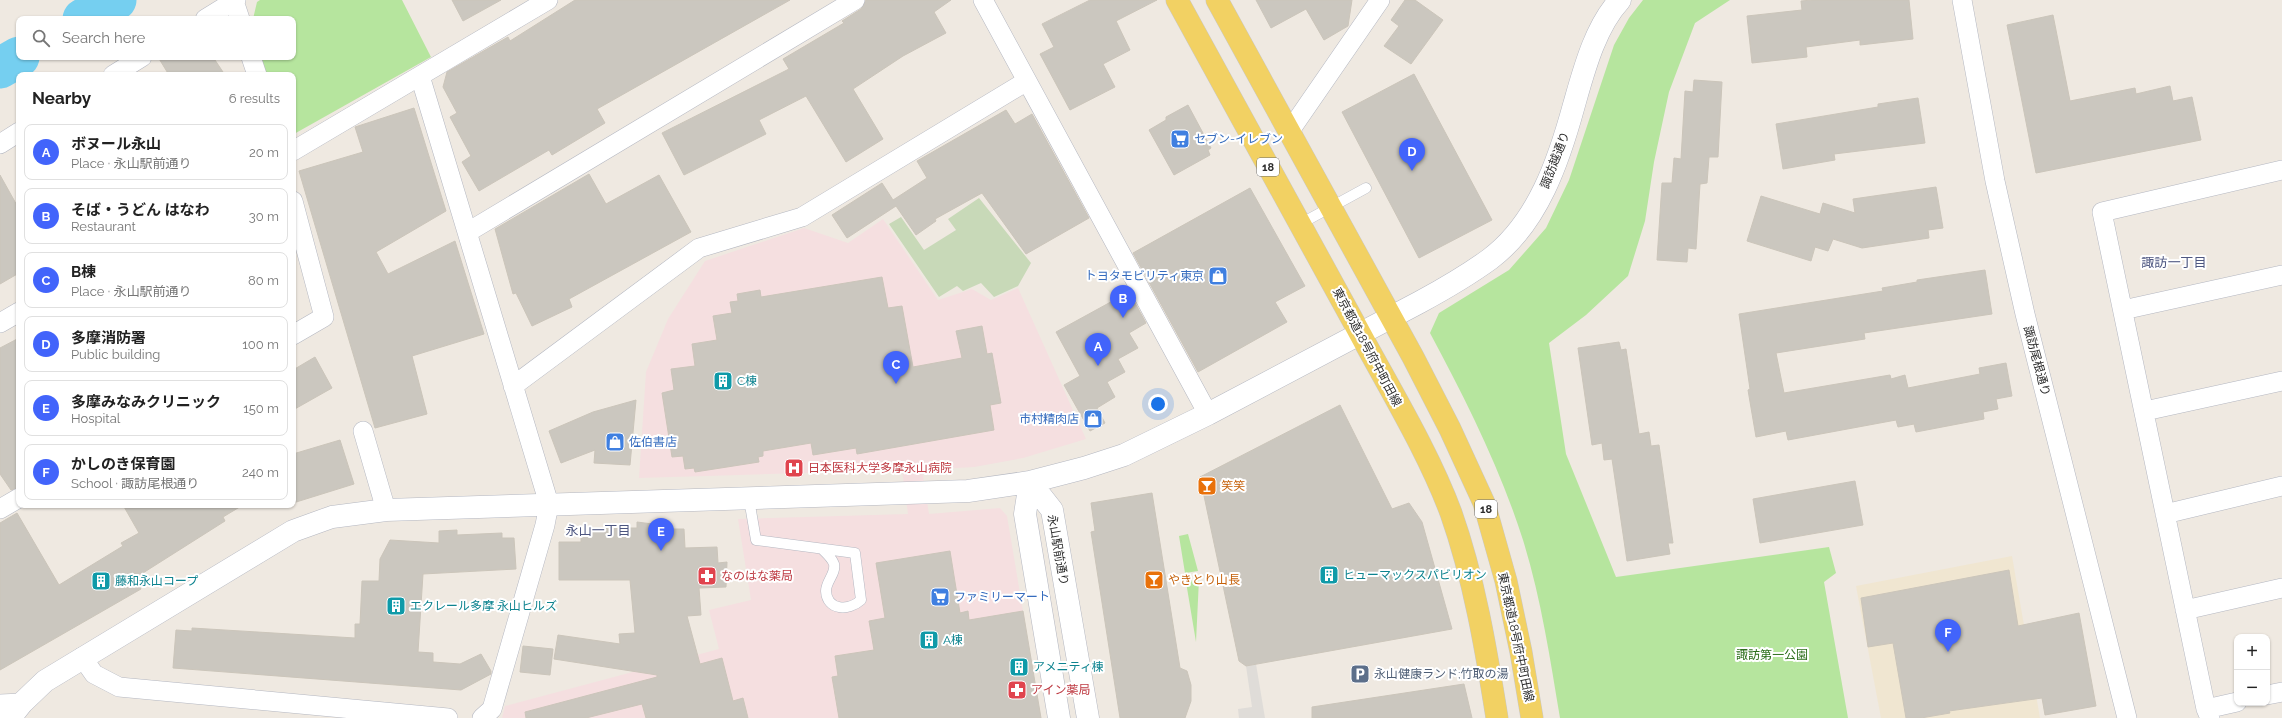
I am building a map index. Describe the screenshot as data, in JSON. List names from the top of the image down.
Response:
{
  "streets": {
    "main road": ["18", "東京都道18号府中町田線"],
    "street": ["諏訪越通り", "諏訪尾根通り", "永山駅前通り"]
  },
  "crossings": [
    ["諏訪越通り", "東京都道18号府中町田線"],
    ["諏訪越通り", "永山駅前通り"]
  ],
  "districts": ["諏訪一丁目", "永山一丁目"],
  "parks": ["諏訪第一公園"],
  "places": {
    "supermarket": ["セブン-イレブン", "ファミリーマート"],
    "shop": ["トヨタモビリティ東京", "市村精肉店", "佐伯書店"],
    "building": [
      "C棟",
      "ヒューマックスパビリオン",
      "藤和永山コープ",
      "エクレール多摩 永山ヒルズ",
      "A棟",
      "アメニティ棟"
    ],
    "hospital": ["日本医科大学多摩永山病院"],
    "bar": ["笑笑", "やきとり山長"],
    "pharmacy": ["なのはな薬局", "アイン薬局"],
    "parking": ["永山健康ランド;竹取の湯"]
  },
  "page": {
    "search": "Search here",
    "heading": ["Nearby", "6 results"],
    "list": [
      {
        "mark": "A",
        "name": "ボヌール永山",
        "note": "Place · 永山駅前通り",
        "value": "20 m"
      },
      {
        "mark": "B",
        "name": "そば・うどん はなわ",
        "note": "Restaurant",
        "value": "30 m"
      },
      {
        "mark": "C",
        "name": "B棟",
        "note": "Place · 永山駅前通り",
        "value": "80 m"
      },
      {
        "mark": "D",
        "name": "多摩消防署",
        "note": "Public building",
        "value": "100 m"
      },
      {
        "mark": "E",
        "name": "多摩みなみクリニック",
        "note": "Hospital",
        "value": "150 m"
      },
      {
        "mark": "F",
        "name": "かしのき保育園",
        "note": "School · 諏訪尾根通り",
        "value": "240 m"
      }
    ],
    "pins": [
      "D",
      "B",
      "A",
      "C",
      "E",
      "F"
    ],
    "map_buttons": ["+", "−"]
  }
}
